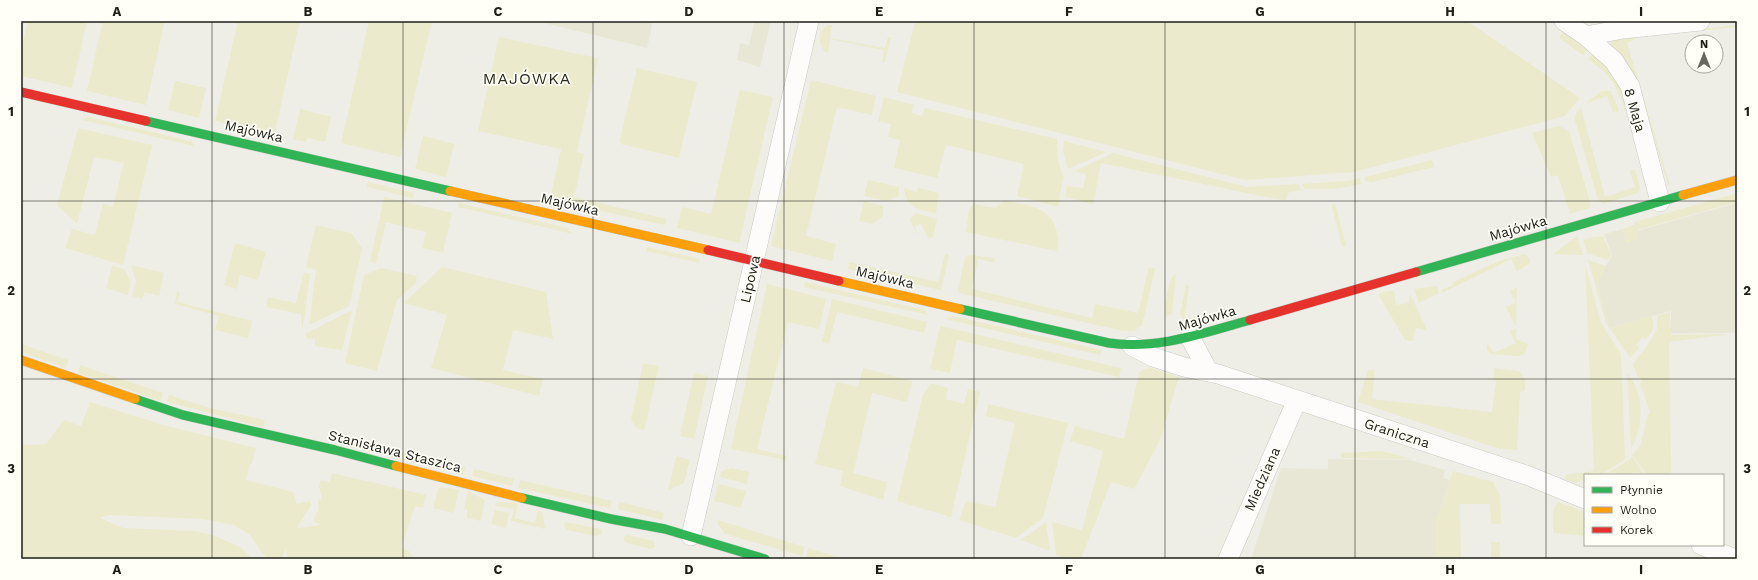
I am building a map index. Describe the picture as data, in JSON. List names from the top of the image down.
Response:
{
  "streets": {
    "street": [
      "8 Maja",
      "Majówka",
      "Lipowa",
      "Graniczna",
      "Stanisława Staszica",
      "Miedziana"
    ]
  },
  "crossings": [
    ["8 Maja", "Majówka"],
    ["Majówka", "Lipowa"],
    ["Majówka", "Graniczna"],
    ["Lipowa", "Stanisława Staszica"],
    ["Graniczna", "Miedziana"]
  ],
  "districts": ["MAJÓWKA"],
  "legend": ["Płynnie", "Wolno", "Korek"],
  "north": "top",
  "grid": {
    "columns": [
      "A",
      "B",
      "C",
      "D",
      "E",
      "F",
      "G",
      "H",
      "I"
    ],
    "rows": ["1", "2", "3"]
  }
}
